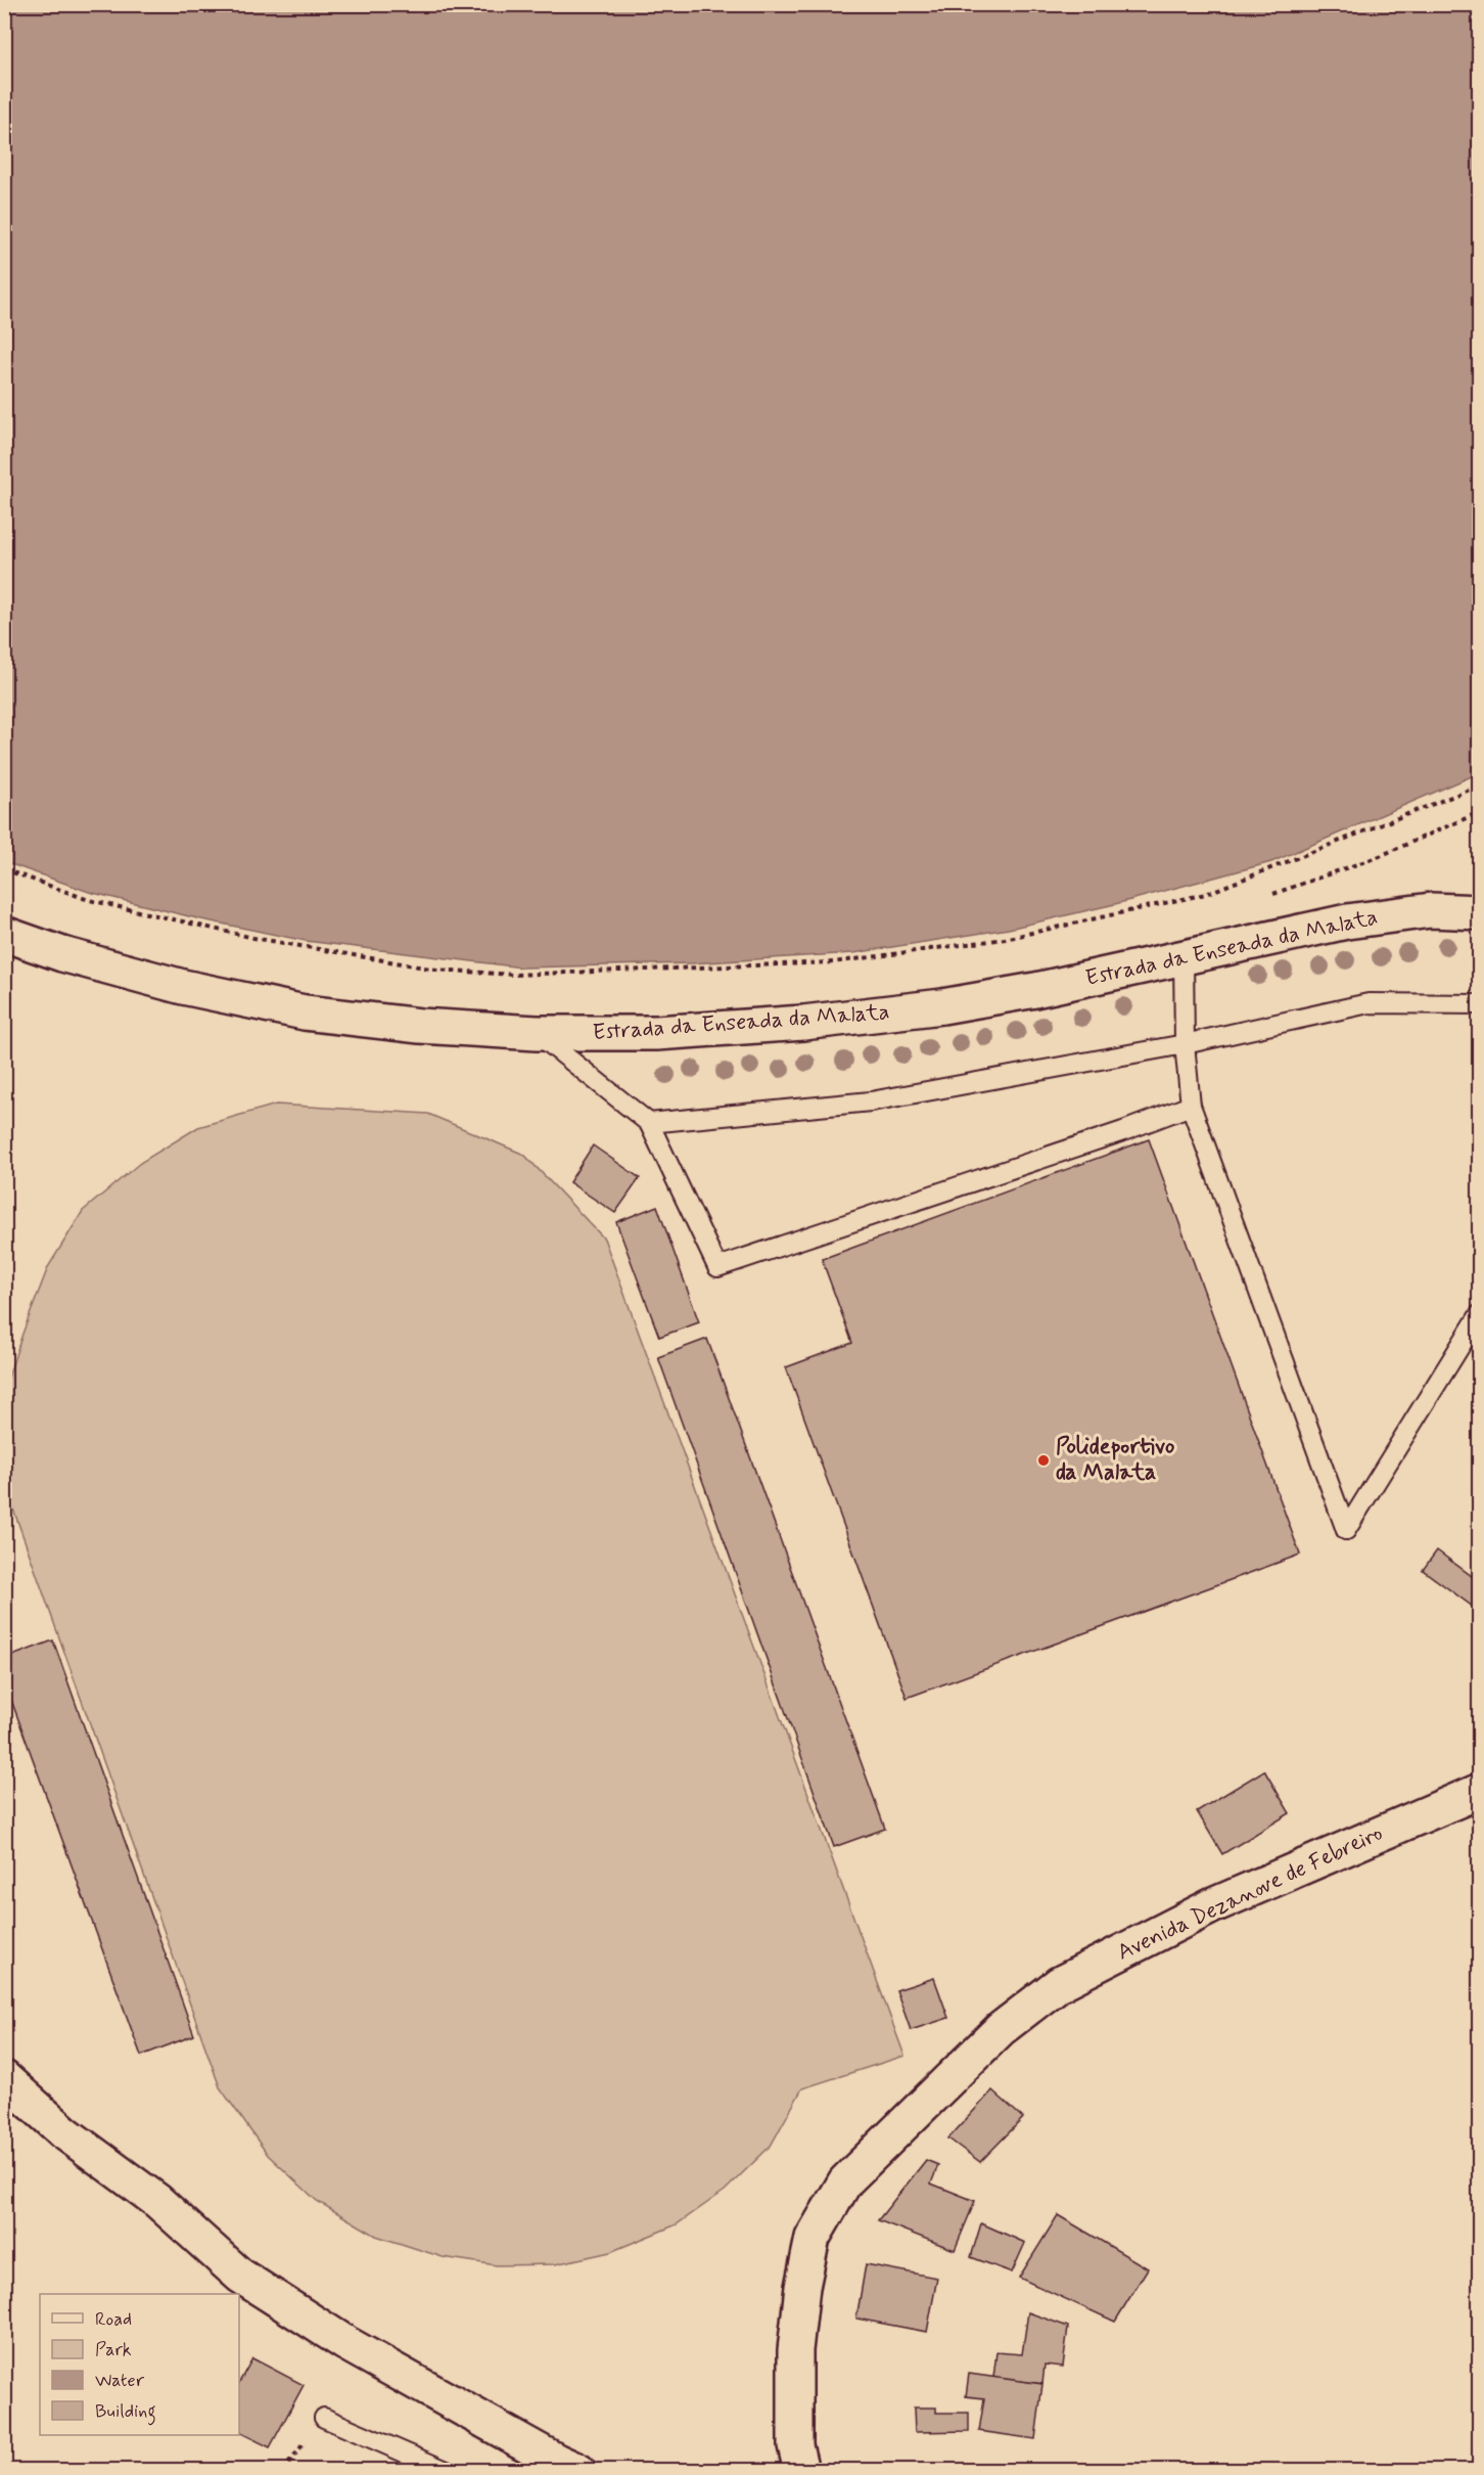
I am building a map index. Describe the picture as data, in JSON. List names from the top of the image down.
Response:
{
  "streets": {
    "main road": ["Estrada da Enseada da Malata", "Avenida Dezanove de Febreiro"]
  },
  "places": ["Polideportivo da Malata"],
  "legend": [
    "Road",
    "Park",
    "Water",
    "Building"
  ]
}
